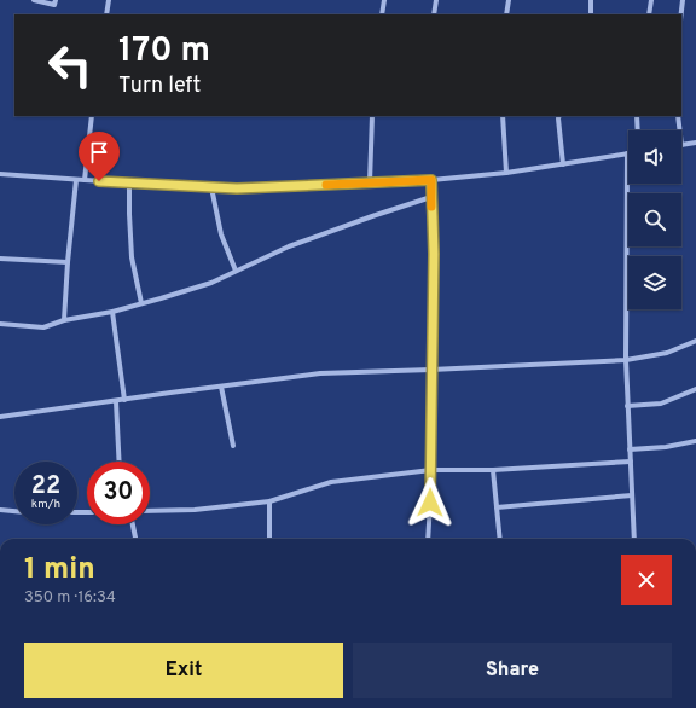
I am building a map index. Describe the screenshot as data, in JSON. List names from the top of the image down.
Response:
{
  "page": {
    "turn": ["170 m", "Turn left"],
    "speed": "22 km/h",
    "limit": "30",
    "heading": ["1 min", "350 m · 16:34"],
    "buttons": ["Exit", "Share"]
  }
}
